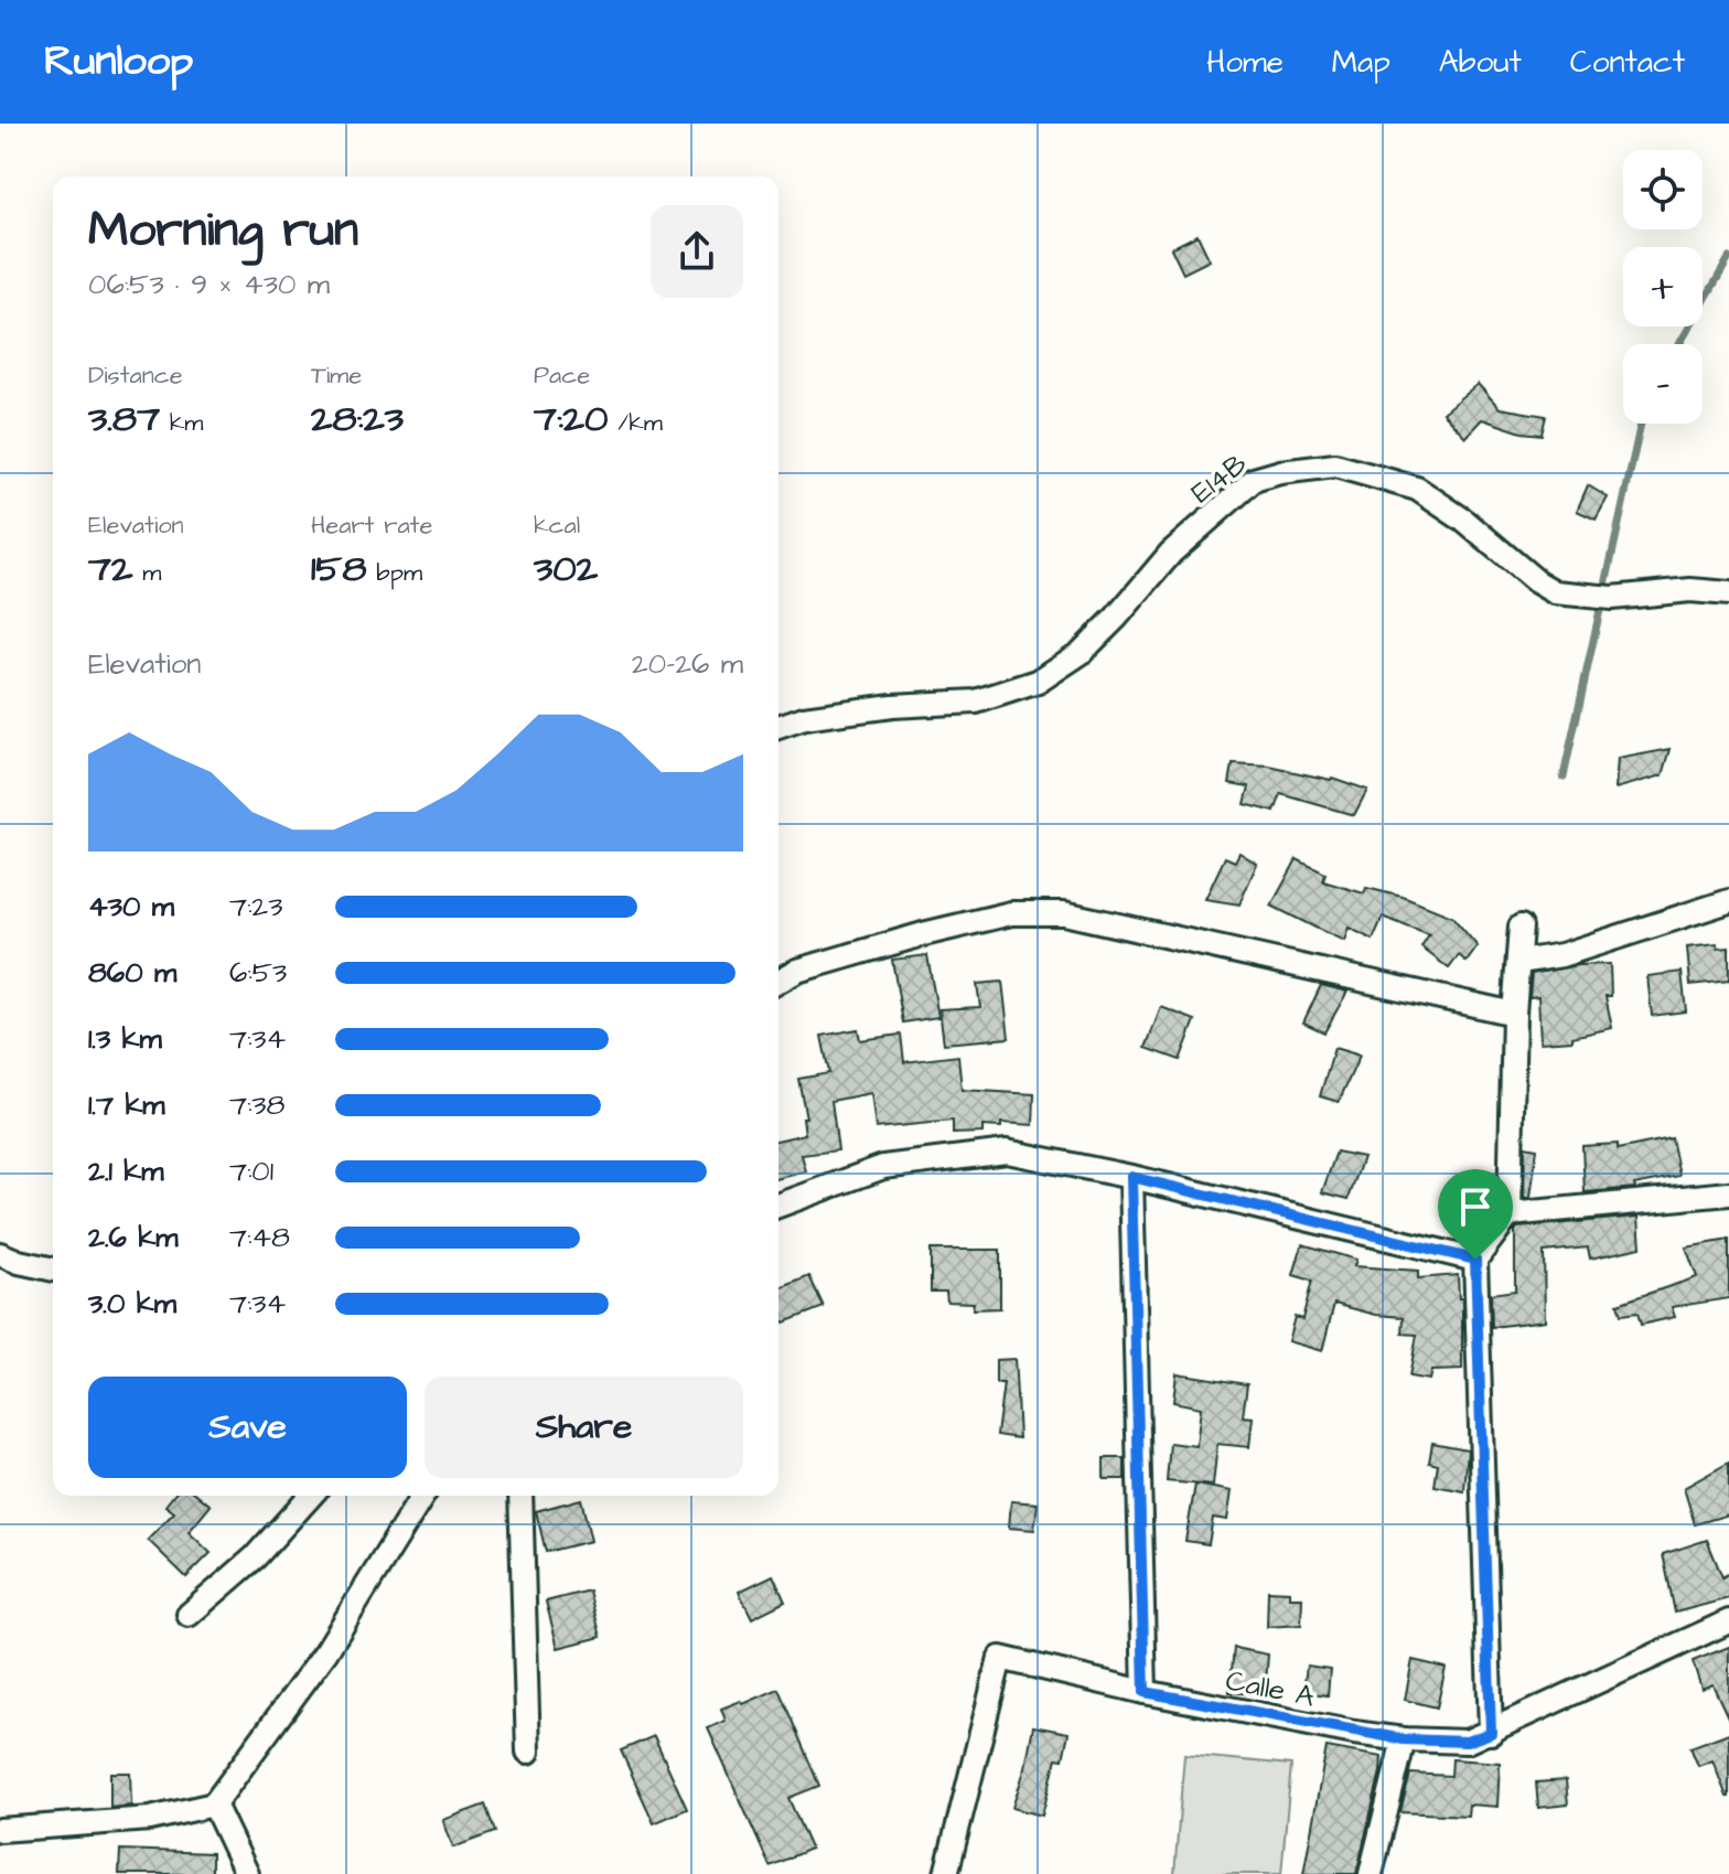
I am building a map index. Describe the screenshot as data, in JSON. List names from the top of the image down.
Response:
{
  "streets": {
    "street": ["E14B", "Calle A"]
  },
  "page": {
    "header": "Runloop",
    "nav": [
      "Home",
      "Map",
      "About",
      "Contact"
    ],
    "map_buttons": ["+", "−"],
    "heading": ["Morning run", "06:53 · 9 × 430 m"],
    "stats": [
      ["Distance", "3.87 km"],
      ["Time", "28:23"],
      ["Pace", "7:20 /km"],
      ["Elevation", "72 m"],
      ["Heart rate", "158 bpm"],
      ["kcal", "302"]
    ],
    "chart": ["Elevation", "20–26 m"],
    "list": [
      {
        "name": "430 m",
        "note": "7:23"
      },
      {
        "name": "860 m",
        "note": "6:53"
      },
      {
        "name": "1.3 km",
        "note": "7:34"
      },
      {
        "name": "1.7 km",
        "note": "7:38"
      },
      {
        "name": "2.1 km",
        "note": "7:01"
      },
      {
        "name": "2.6 km",
        "note": "7:48"
      },
      {
        "name": "3.0 km",
        "note": "7:34"
      }
    ],
    "buttons": ["Save", "Share"]
  }
}
